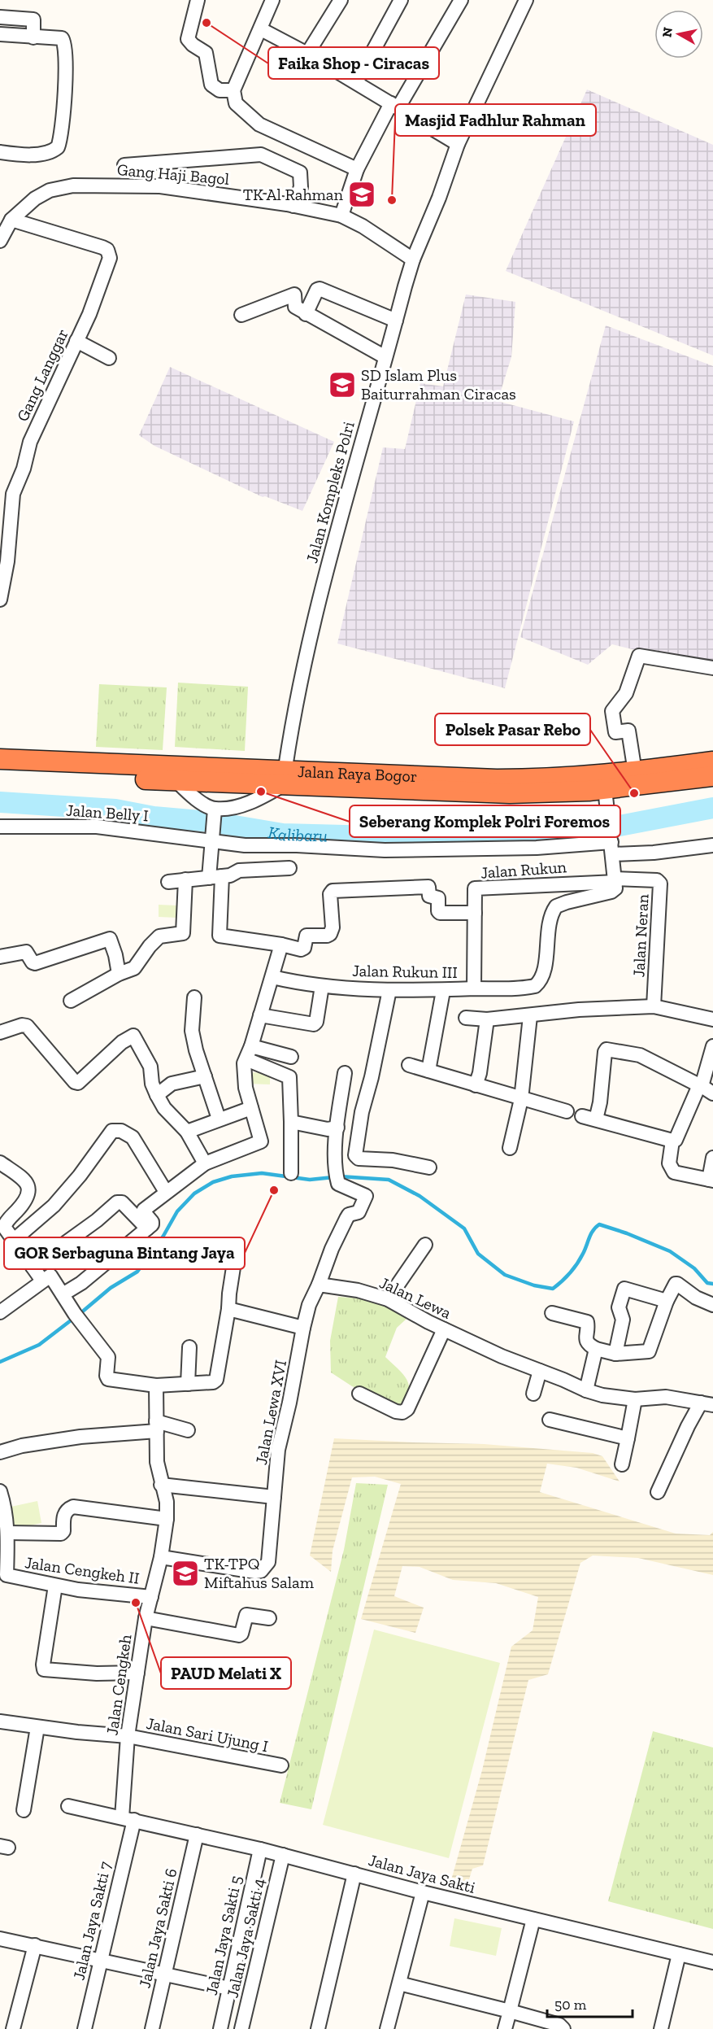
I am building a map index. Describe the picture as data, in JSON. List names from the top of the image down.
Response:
{
  "streets": {
    "highway": ["Jalan Raya Bogor"],
    "street": [
      "Gang Haji Bagol",
      "Gang Langgar",
      "Jalan Kompleks Polri",
      "Jalan Belly I",
      "Jalan Rukun",
      "Jalan Neran",
      "Jalan Rukun III",
      "Jalan Lewa",
      "Jalan Lewa XVI",
      "Jalan Cengkeh II",
      "Jalan Cengkeh",
      "Jalan Sari Ujung I",
      "Jalan Jaya Sakti",
      "Jalan Jaya Sakti 7",
      "Jalan Jaya Sakti 6",
      "Jalan Jaya Sakti 5",
      "Jalan Jaya Sakti 4"
    ]
  },
  "crossings": [
    ["Gang Haji Bagol", "Gang Langgar"],
    ["Gang Haji Bagol", "Jalan Kompleks Polri"],
    ["Jalan Kompleks Polri", "Jalan Raya Bogor"],
    ["Jalan Rukun", "Jalan Neran"],
    ["Jalan Rukun", "Jalan Rukun III"],
    ["Jalan Neran", "Jalan Rukun III"],
    ["Jalan Lewa XVI", "Jalan Cengkeh"],
    ["Jalan Cengkeh II", "Jalan Cengkeh"],
    ["Jalan Cengkeh", "Jalan Sari Ujung I"],
    ["Jalan Cengkeh", "Jalan Jaya Sakti"],
    ["Jalan Cengkeh", "Jalan Jaya Sakti 7"],
    ["Jalan Jaya Sakti", "Jalan Jaya Sakti 7"],
    ["Jalan Jaya Sakti", "Jalan Jaya Sakti 6"],
    ["Jalan Jaya Sakti", "Jalan Jaya Sakti 5"],
    ["Jalan Jaya Sakti", "Jalan Jaya Sakti 4"]
  ],
  "water": ["Kalibaru"],
  "places": {
    "other": [
      "Faika Shop - Ciracas",
      "Masjid Fadhlur Rahman",
      "Seberang Komplek Polri Foremos",
      "Polsek Pasar Rebo",
      "GOR Serbaguna Bintang Jaya",
      "PAUD Melati X"
    ],
    "school or university": ["TK Al Rahman", "SD Islam Plus Baiturrahman Ciracas", "TK-TPQ Miftahus Salam"]
  },
  "scale_bar": "50 m",
  "north": "left"
}
